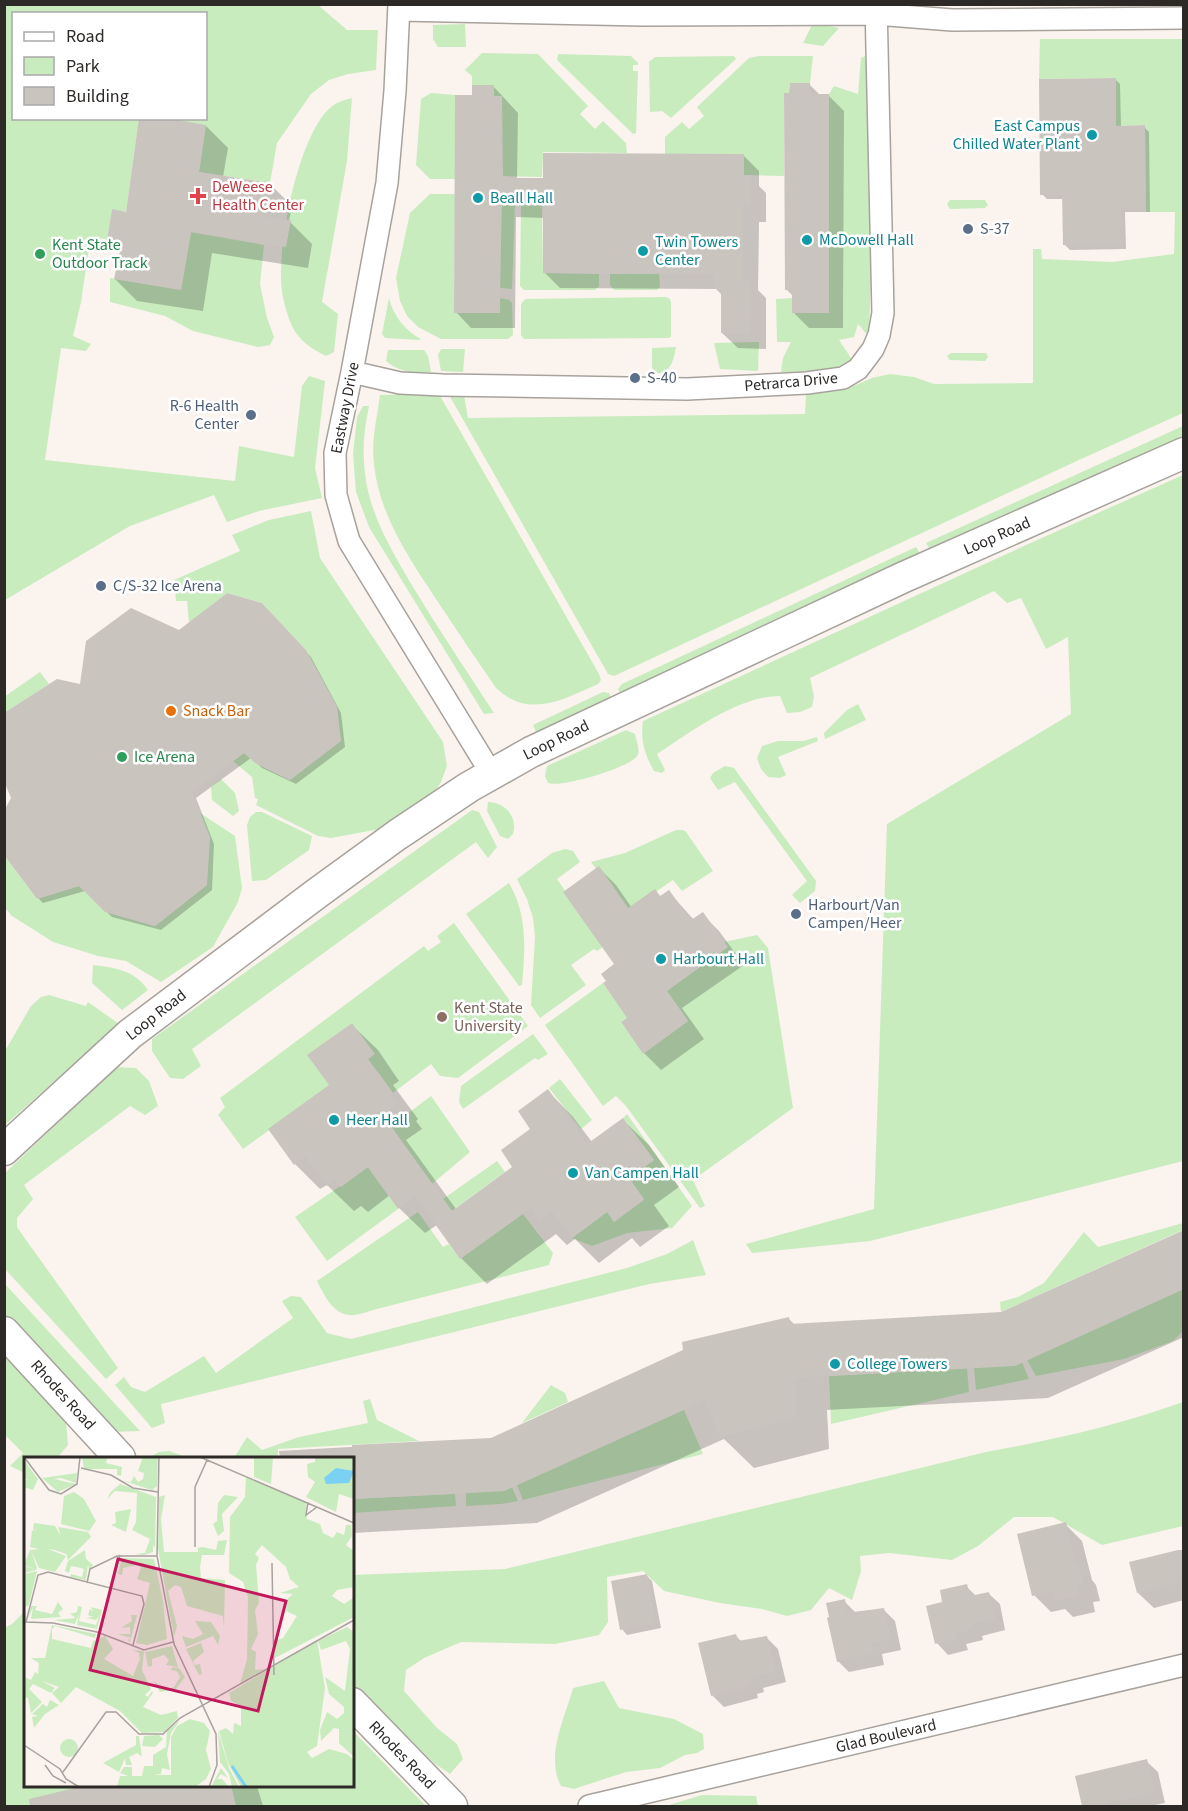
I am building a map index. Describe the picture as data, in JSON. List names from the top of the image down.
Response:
{
  "streets": {
    "street": [
      "Petrarca Drive",
      "Eastway Drive",
      "Loop Road",
      "Rhodes Road",
      "Glad Boulevard"
    ]
  },
  "crossings": [
    ["Petrarca Drive", "Eastway Drive"],
    ["Eastway Drive", "Loop Road"]
  ],
  "places": {
    "other": [
      "East Campus Chilled Water Plant",
      "Beall Hall",
      "S-37",
      "McDowell Hall",
      "Twin Towers Center",
      "Kent State Outdoor Track",
      "S-40",
      "R-6 Health Center",
      "C/S-32 Ice Arena",
      "Snack Bar",
      "Ice Arena",
      "Harbourt/Van Campen/Heer",
      "Harbourt Hall",
      "Kent State University",
      "Heer Hall",
      "Van Campen Hall",
      "College Towers"
    ],
    "health": ["DeWeese Health Center"]
  },
  "legend": ["Road", "Park", "Building"]
}
